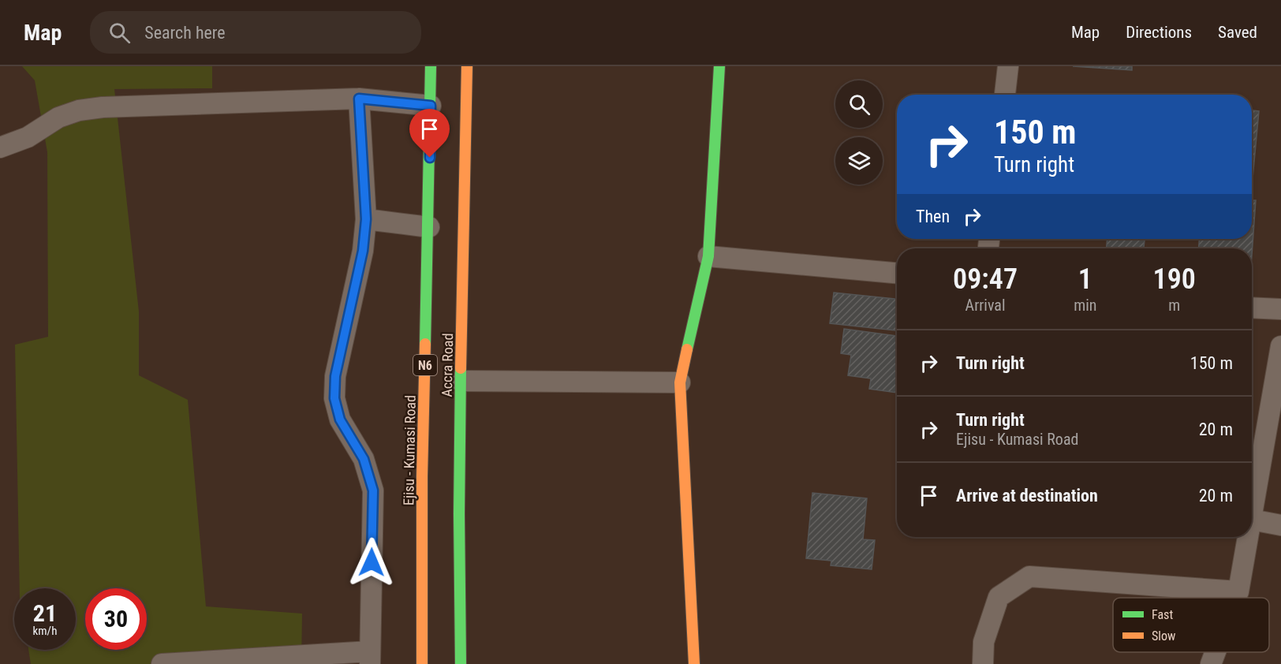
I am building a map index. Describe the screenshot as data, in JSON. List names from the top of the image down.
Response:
{
  "streets": {
    "main road": ["N6", "Accra Road", "Ejisu - Kumasi Road"]
  },
  "legend": ["Fast", "Slow"],
  "page": {
    "header": "Map",
    "search": "Search here",
    "nav": ["Map", "Directions", "Saved"],
    "turn": ["150 m", "Turn right"],
    "then": "Then",
    "eta": [
      "09:47",
      "Arrival",
      "1",
      "min",
      "190",
      "m"
    ],
    "list": [
      {
        "name": "Turn right",
        "value": "150 m"
      },
      {
        "name": "Turn right",
        "note": "Ejisu - Kumasi Road",
        "value": "20 m"
      },
      {
        "name": "Arrive at destination",
        "value": "20 m"
      }
    ],
    "speed": "21 km/h",
    "limit": "30"
  }
}
